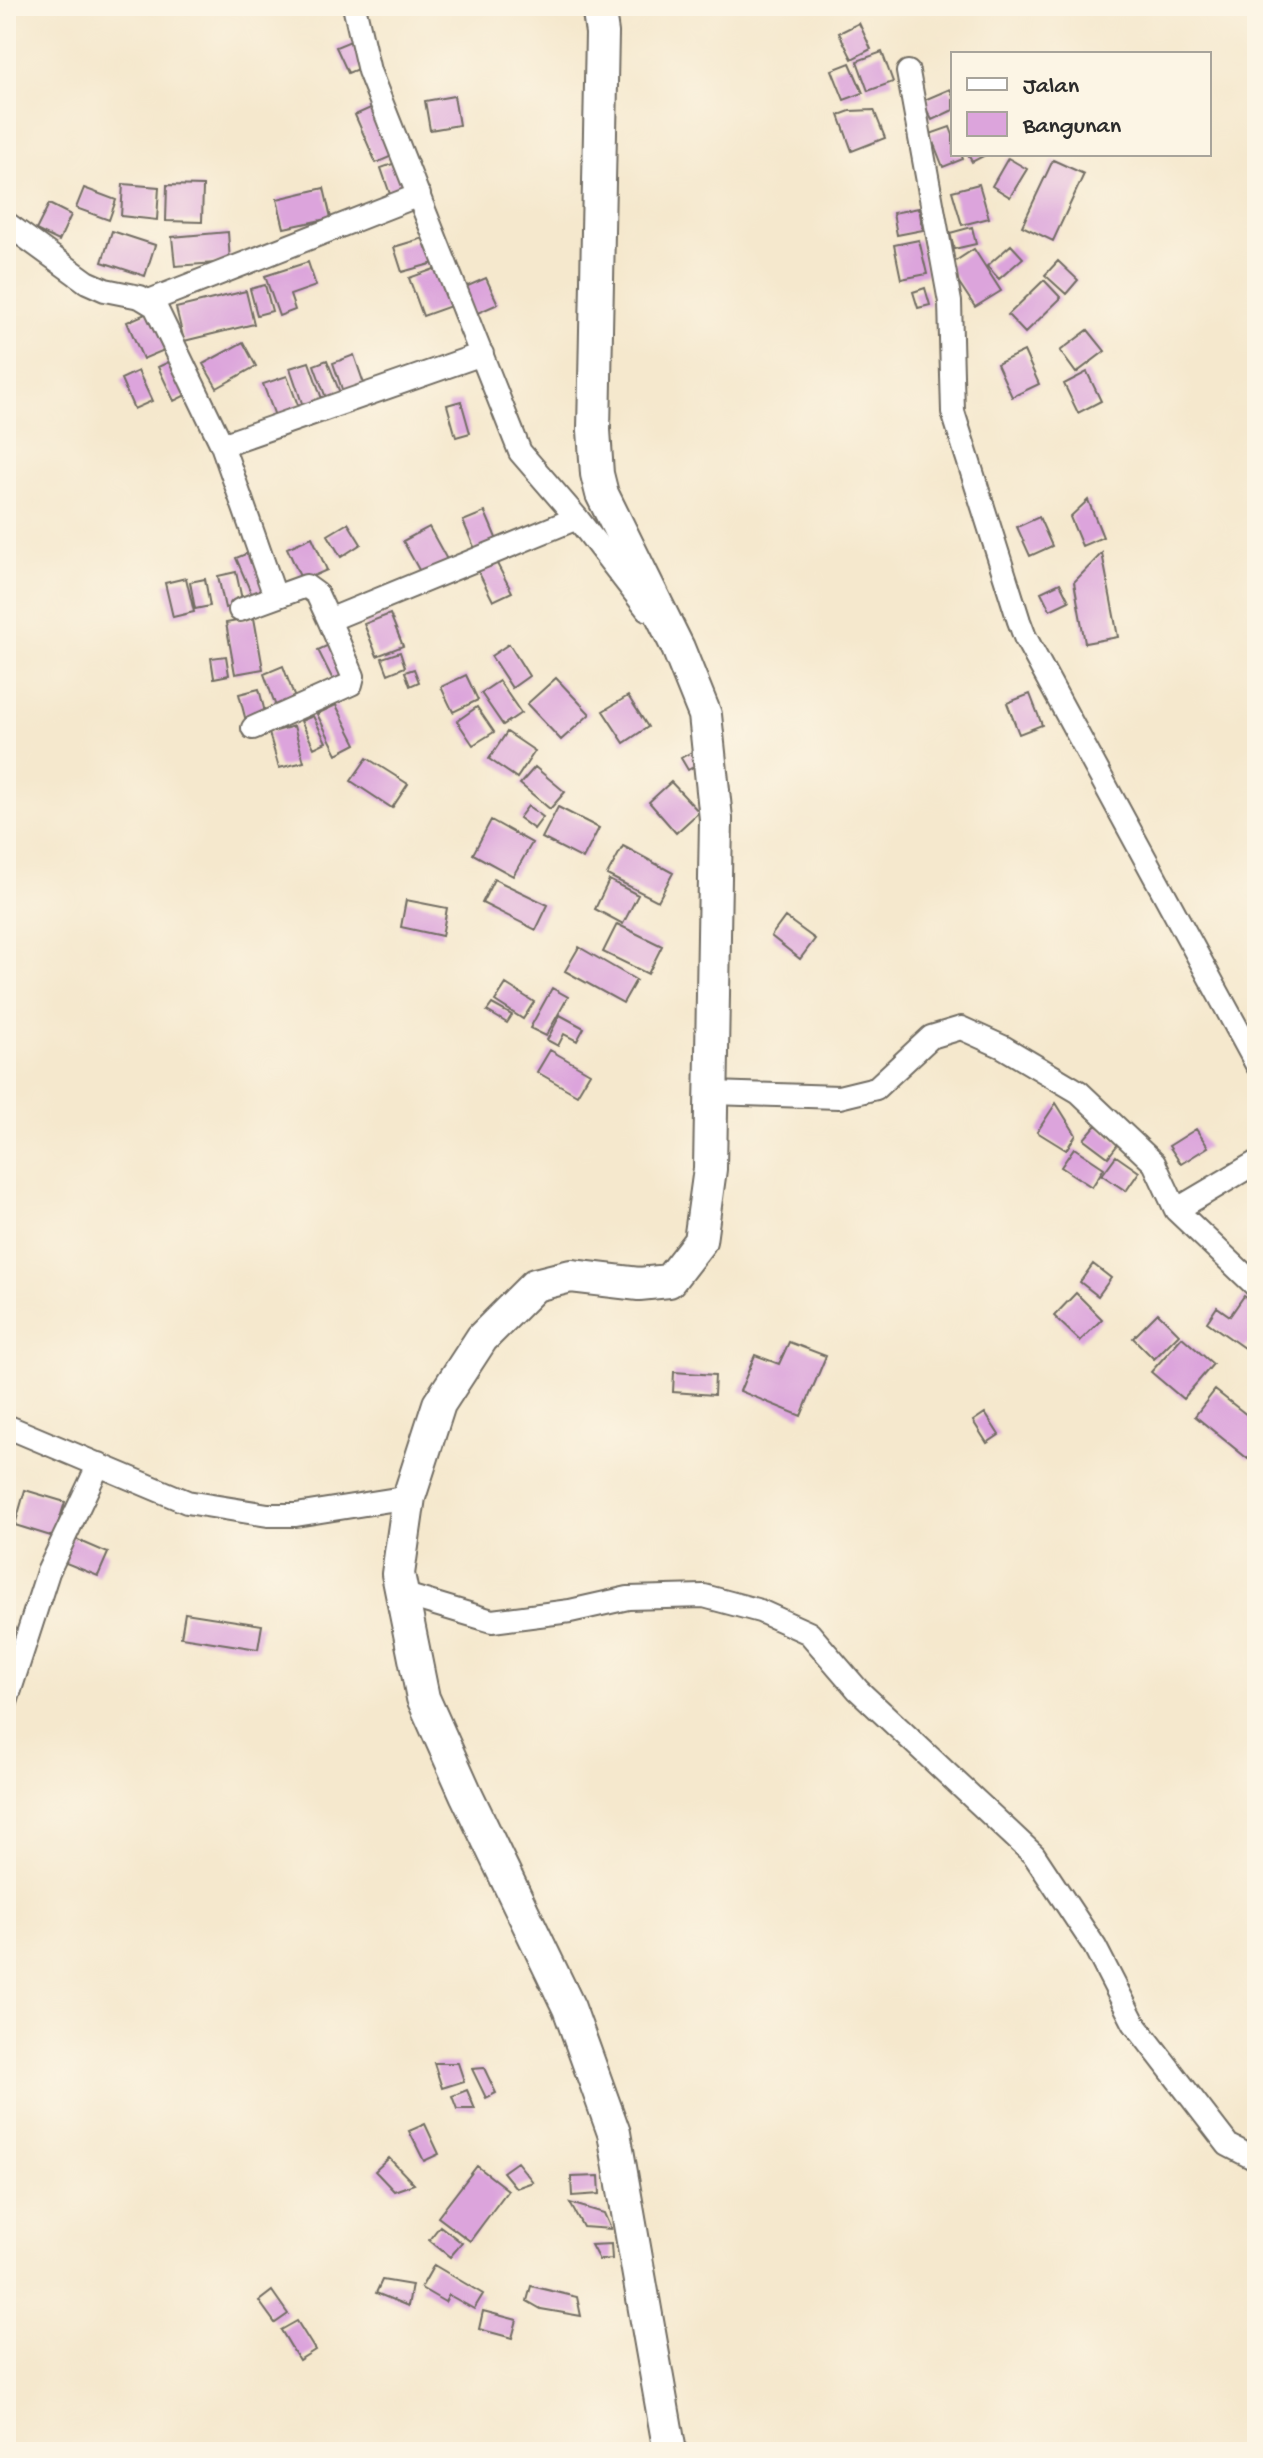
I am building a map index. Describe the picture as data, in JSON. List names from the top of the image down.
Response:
{
  "legend": ["Jalan", "Bangunan"]
}
